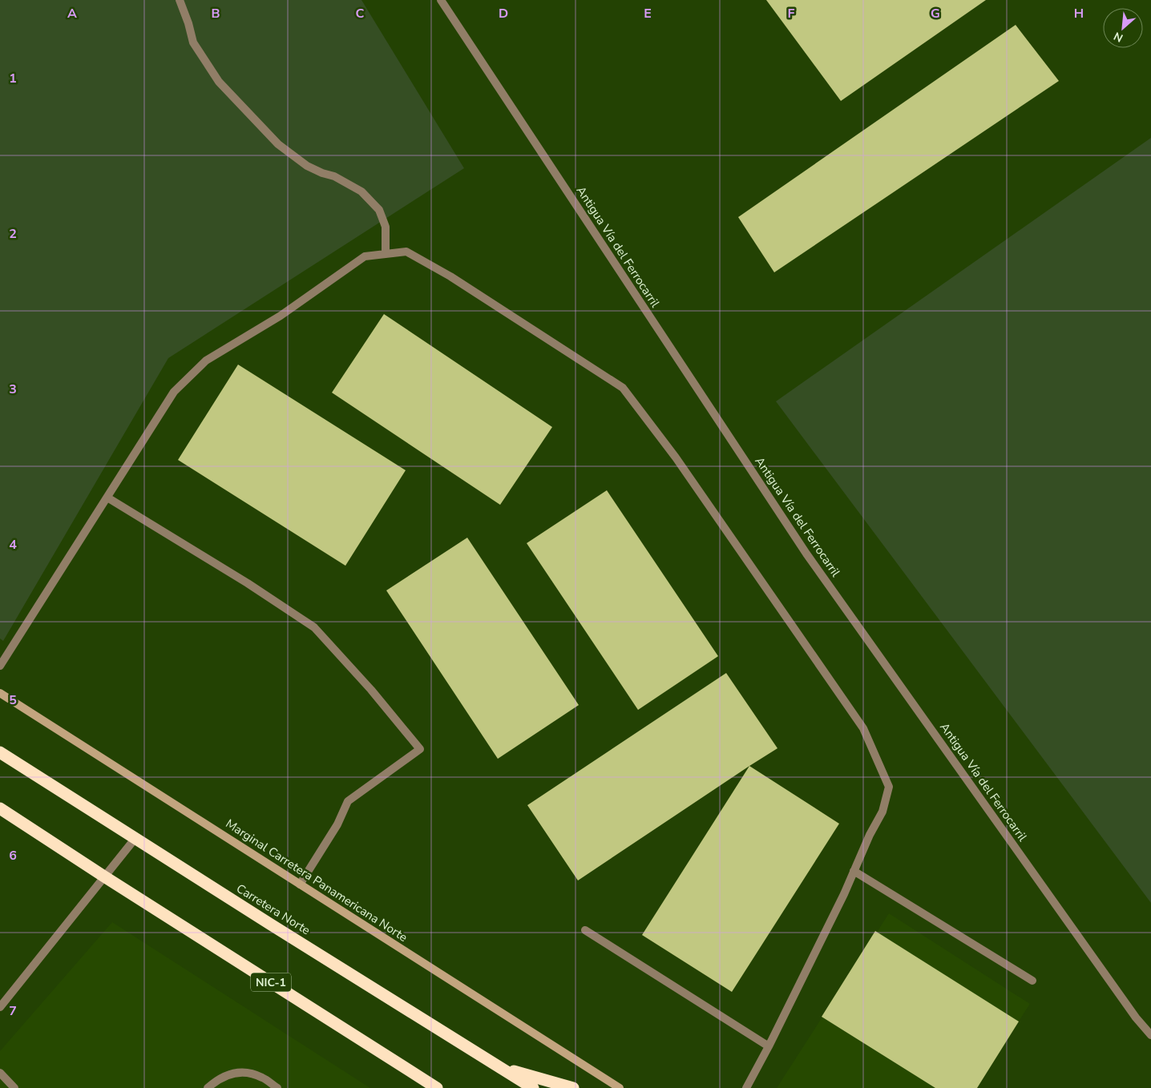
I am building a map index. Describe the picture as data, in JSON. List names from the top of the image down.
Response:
{
  "streets": {
    "highway": ["Carretera Norte", "NIC-1"],
    "street": ["Antigua Vía del Ferrocarril", "Marginal Carretera Panamericana Norte"]
  },
  "north": "bottom left",
  "grid": {
    "columns": [
      "A",
      "B",
      "C",
      "D",
      "E",
      "F",
      "G",
      "H"
    ],
    "rows": [
      "1",
      "2",
      "3",
      "4",
      "5",
      "6",
      "7"
    ]
  }
}
